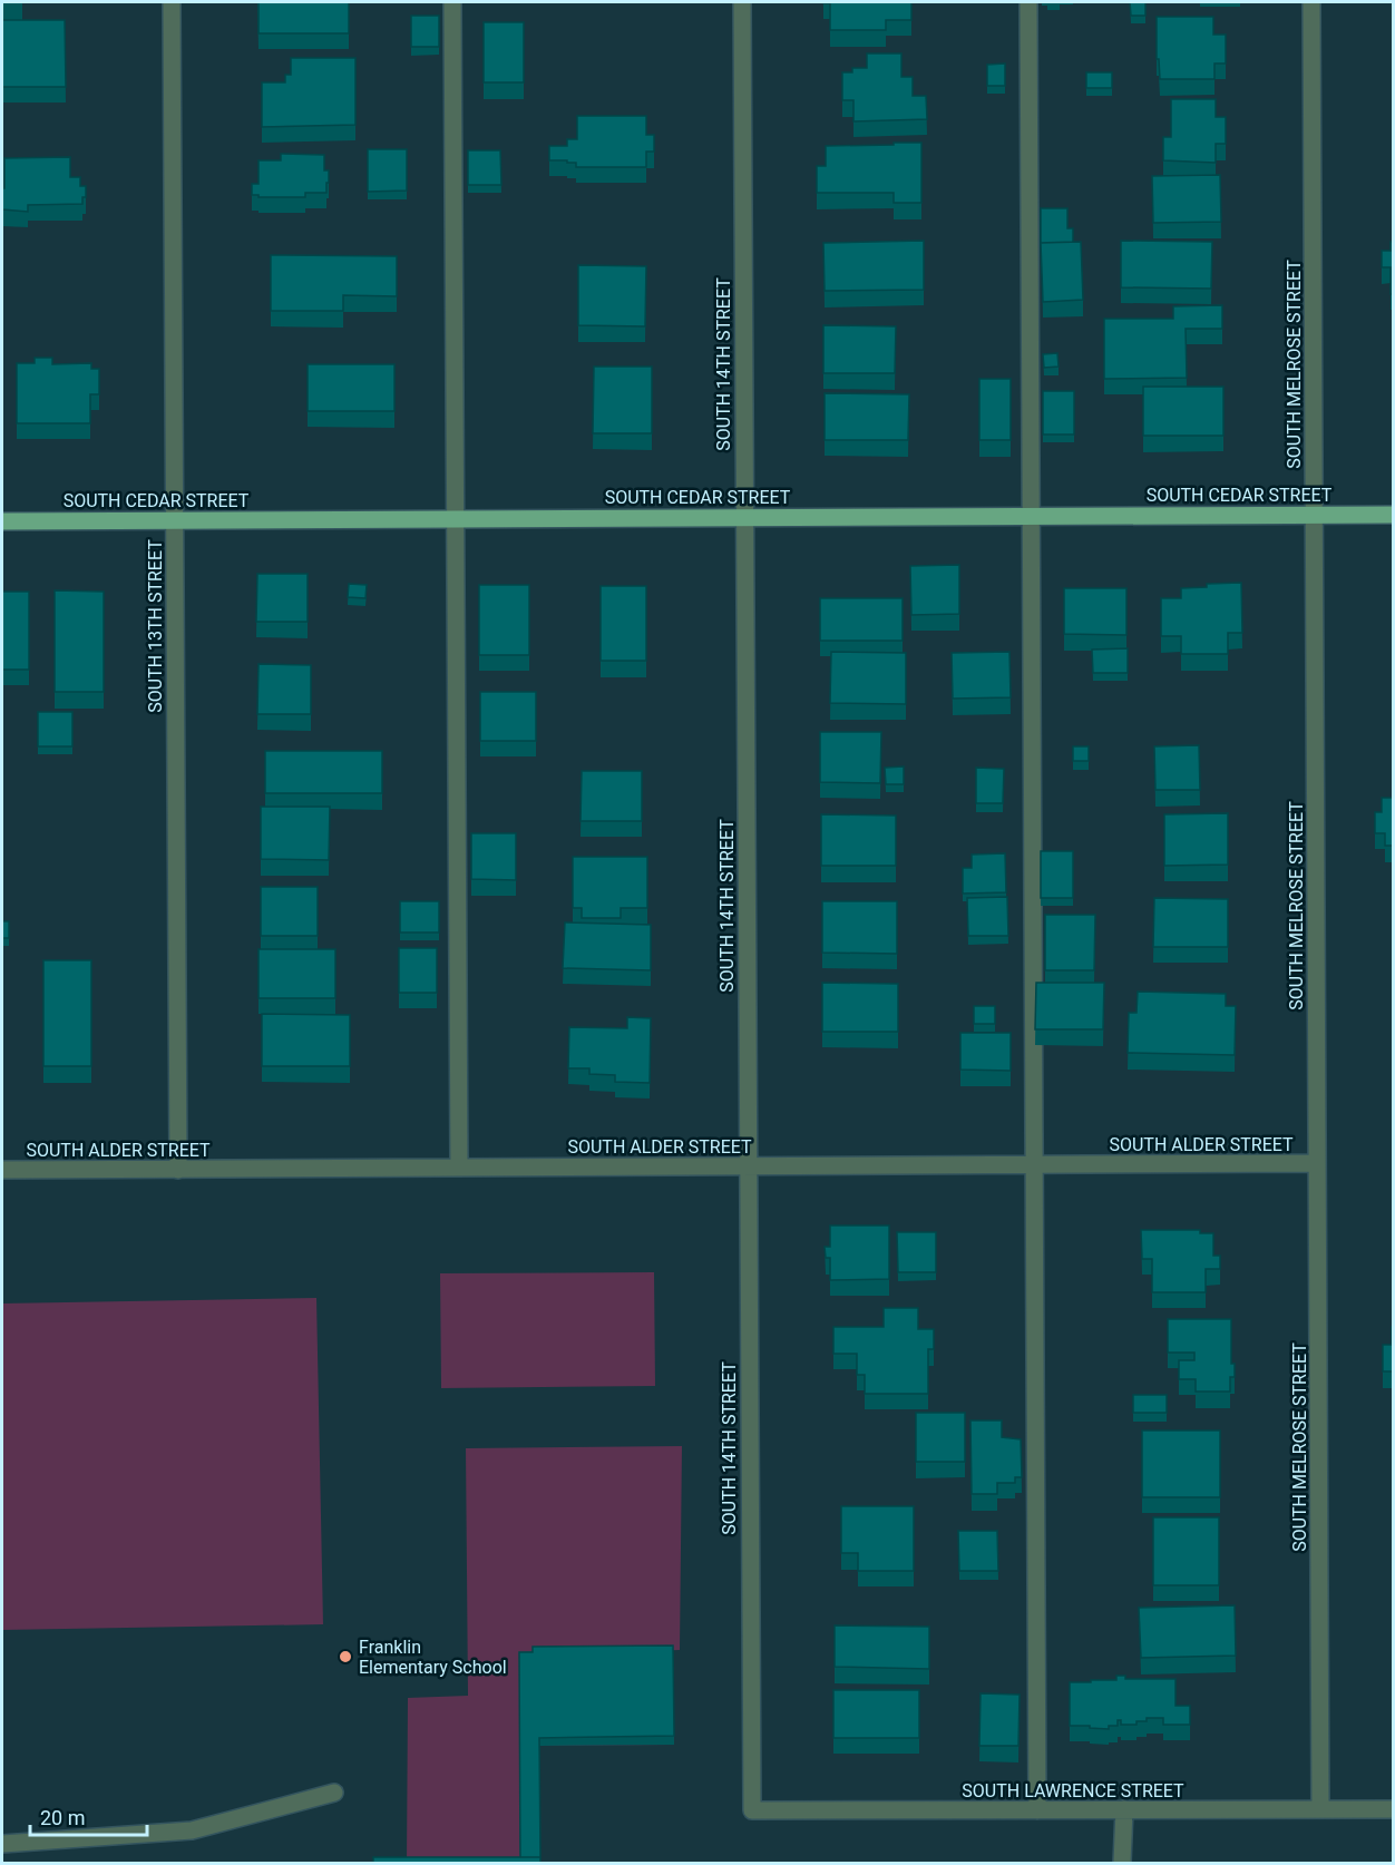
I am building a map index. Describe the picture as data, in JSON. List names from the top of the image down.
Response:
{
  "streets": {
    "main road": ["SOUTH CEDAR STREET"],
    "street": [
      "SOUTH 14TH STREET",
      "SOUTH MELROSE STREET",
      "SOUTH 13TH STREET",
      "SOUTH ALDER STREET",
      "SOUTH LAWRENCE STREET"
    ]
  },
  "crossings": [
    ["SOUTH 14TH STREET", "SOUTH CEDAR STREET"],
    ["SOUTH 14TH STREET", "SOUTH ALDER STREET"],
    ["SOUTH 14TH STREET", "SOUTH LAWRENCE STREET"],
    ["SOUTH MELROSE STREET", "SOUTH CEDAR STREET"],
    ["SOUTH MELROSE STREET", "SOUTH ALDER STREET"],
    ["SOUTH MELROSE STREET", "SOUTH LAWRENCE STREET"],
    ["SOUTH CEDAR STREET", "SOUTH 13TH STREET"],
    ["SOUTH 13TH STREET", "SOUTH ALDER STREET"]
  ],
  "places": ["Franklin Elementary School"],
  "scale_bar": "20 m"
}
